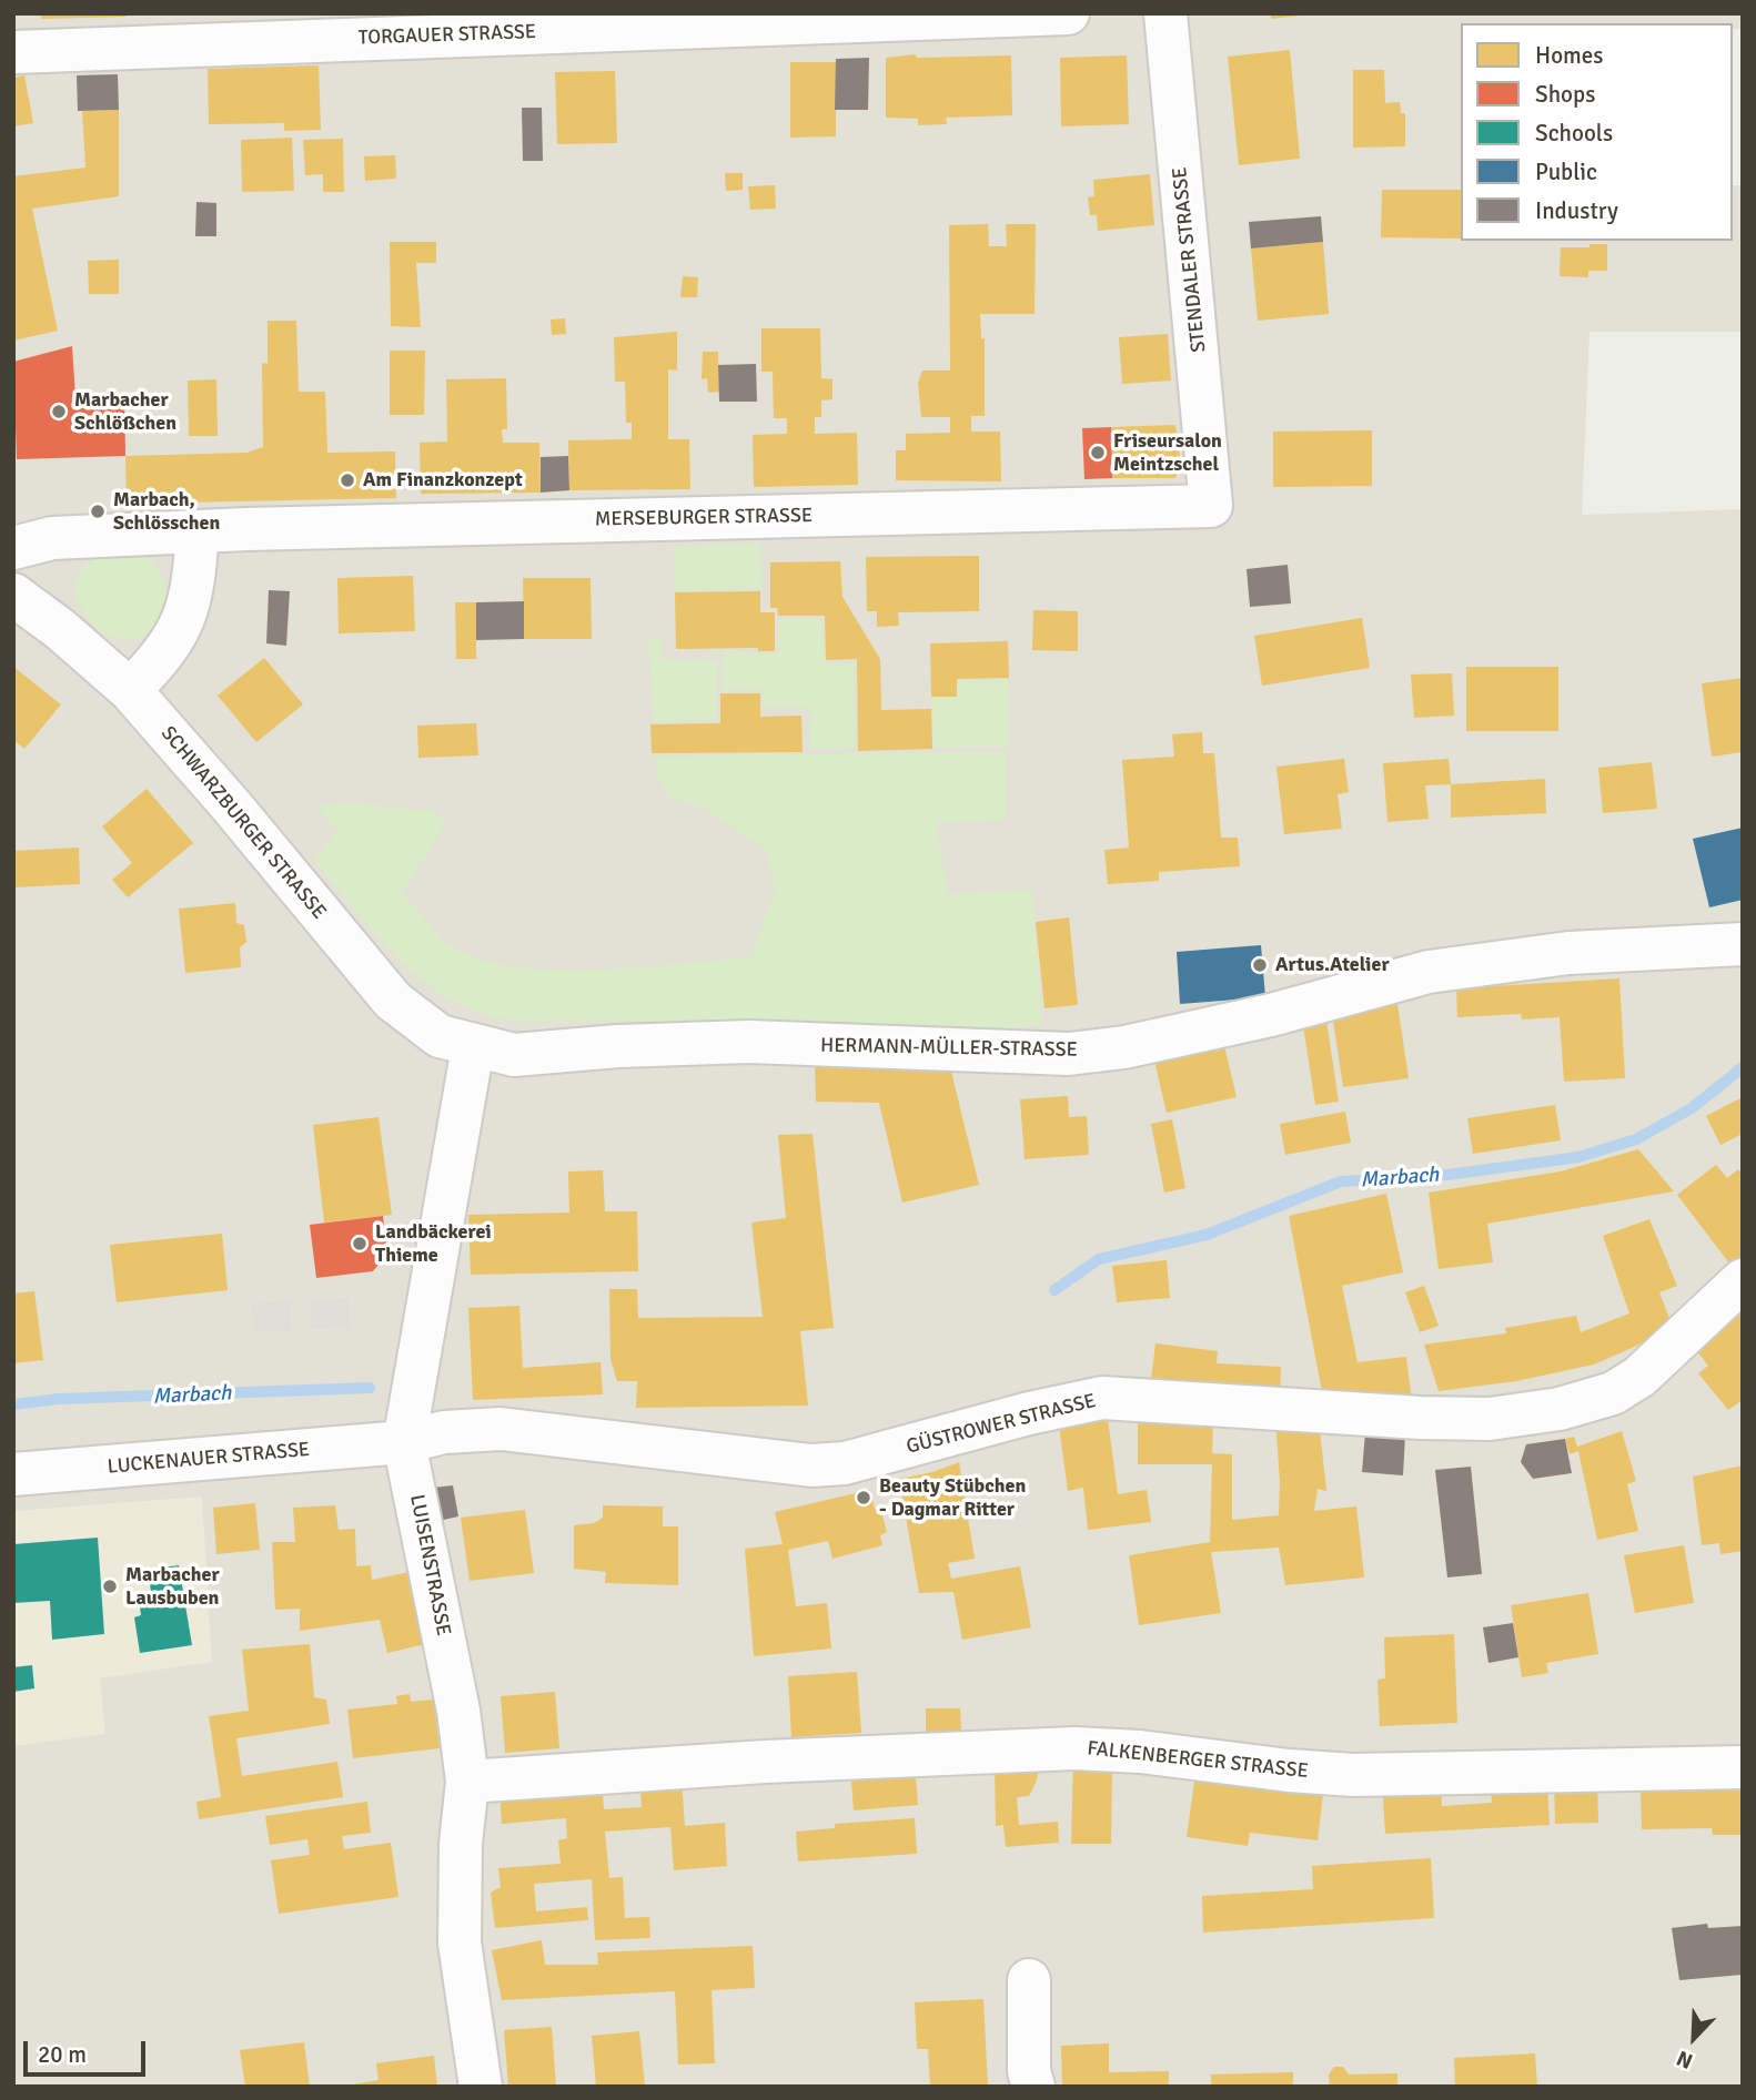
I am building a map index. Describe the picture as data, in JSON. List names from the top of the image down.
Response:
{
  "streets": {
    "street": [
      "TORGAUER STRASSE",
      "STENDALER STRASSE",
      "MERSEBURGER STRASSE",
      "SCHWARZBURGER STRASSE",
      "HERMANN-MÜLLER-STRASSE",
      "GÜSTROWER STRASSE",
      "LUCKENAUER STRASSE",
      "LUISENSTRASSE",
      "FALKENBERGER STRASSE"
    ]
  },
  "crossings": [
    ["STENDALER STRASSE", "MERSEBURGER STRASSE"],
    ["SCHWARZBURGER STRASSE", "HERMANN-MÜLLER-STRASSE"],
    ["SCHWARZBURGER STRASSE", "LUISENSTRASSE"],
    ["HERMANN-MÜLLER-STRASSE", "LUISENSTRASSE"],
    ["GÜSTROWER STRASSE", "LUCKENAUER STRASSE"],
    ["GÜSTROWER STRASSE", "LUISENSTRASSE"],
    ["LUCKENAUER STRASSE", "LUISENSTRASSE"],
    ["LUISENSTRASSE", "FALKENBERGER STRASSE"]
  ],
  "water": ["Marbach"],
  "places": [
    "Marbacher Schlößchen",
    "Friseursalon Meintzschel",
    "Am Finanzkonzept",
    "Marbach, Schlösschen",
    "Artus.Atelier",
    "Landbäckerei Thieme",
    "Beauty Stübchen - Dagmar Ritter",
    "Marbacher Lausbuben"
  ],
  "legend": [
    "Homes",
    "Shops",
    "Schools",
    "Public",
    "Industry"
  ],
  "scale_bar": "20 m",
  "north": "bottom left"
}
